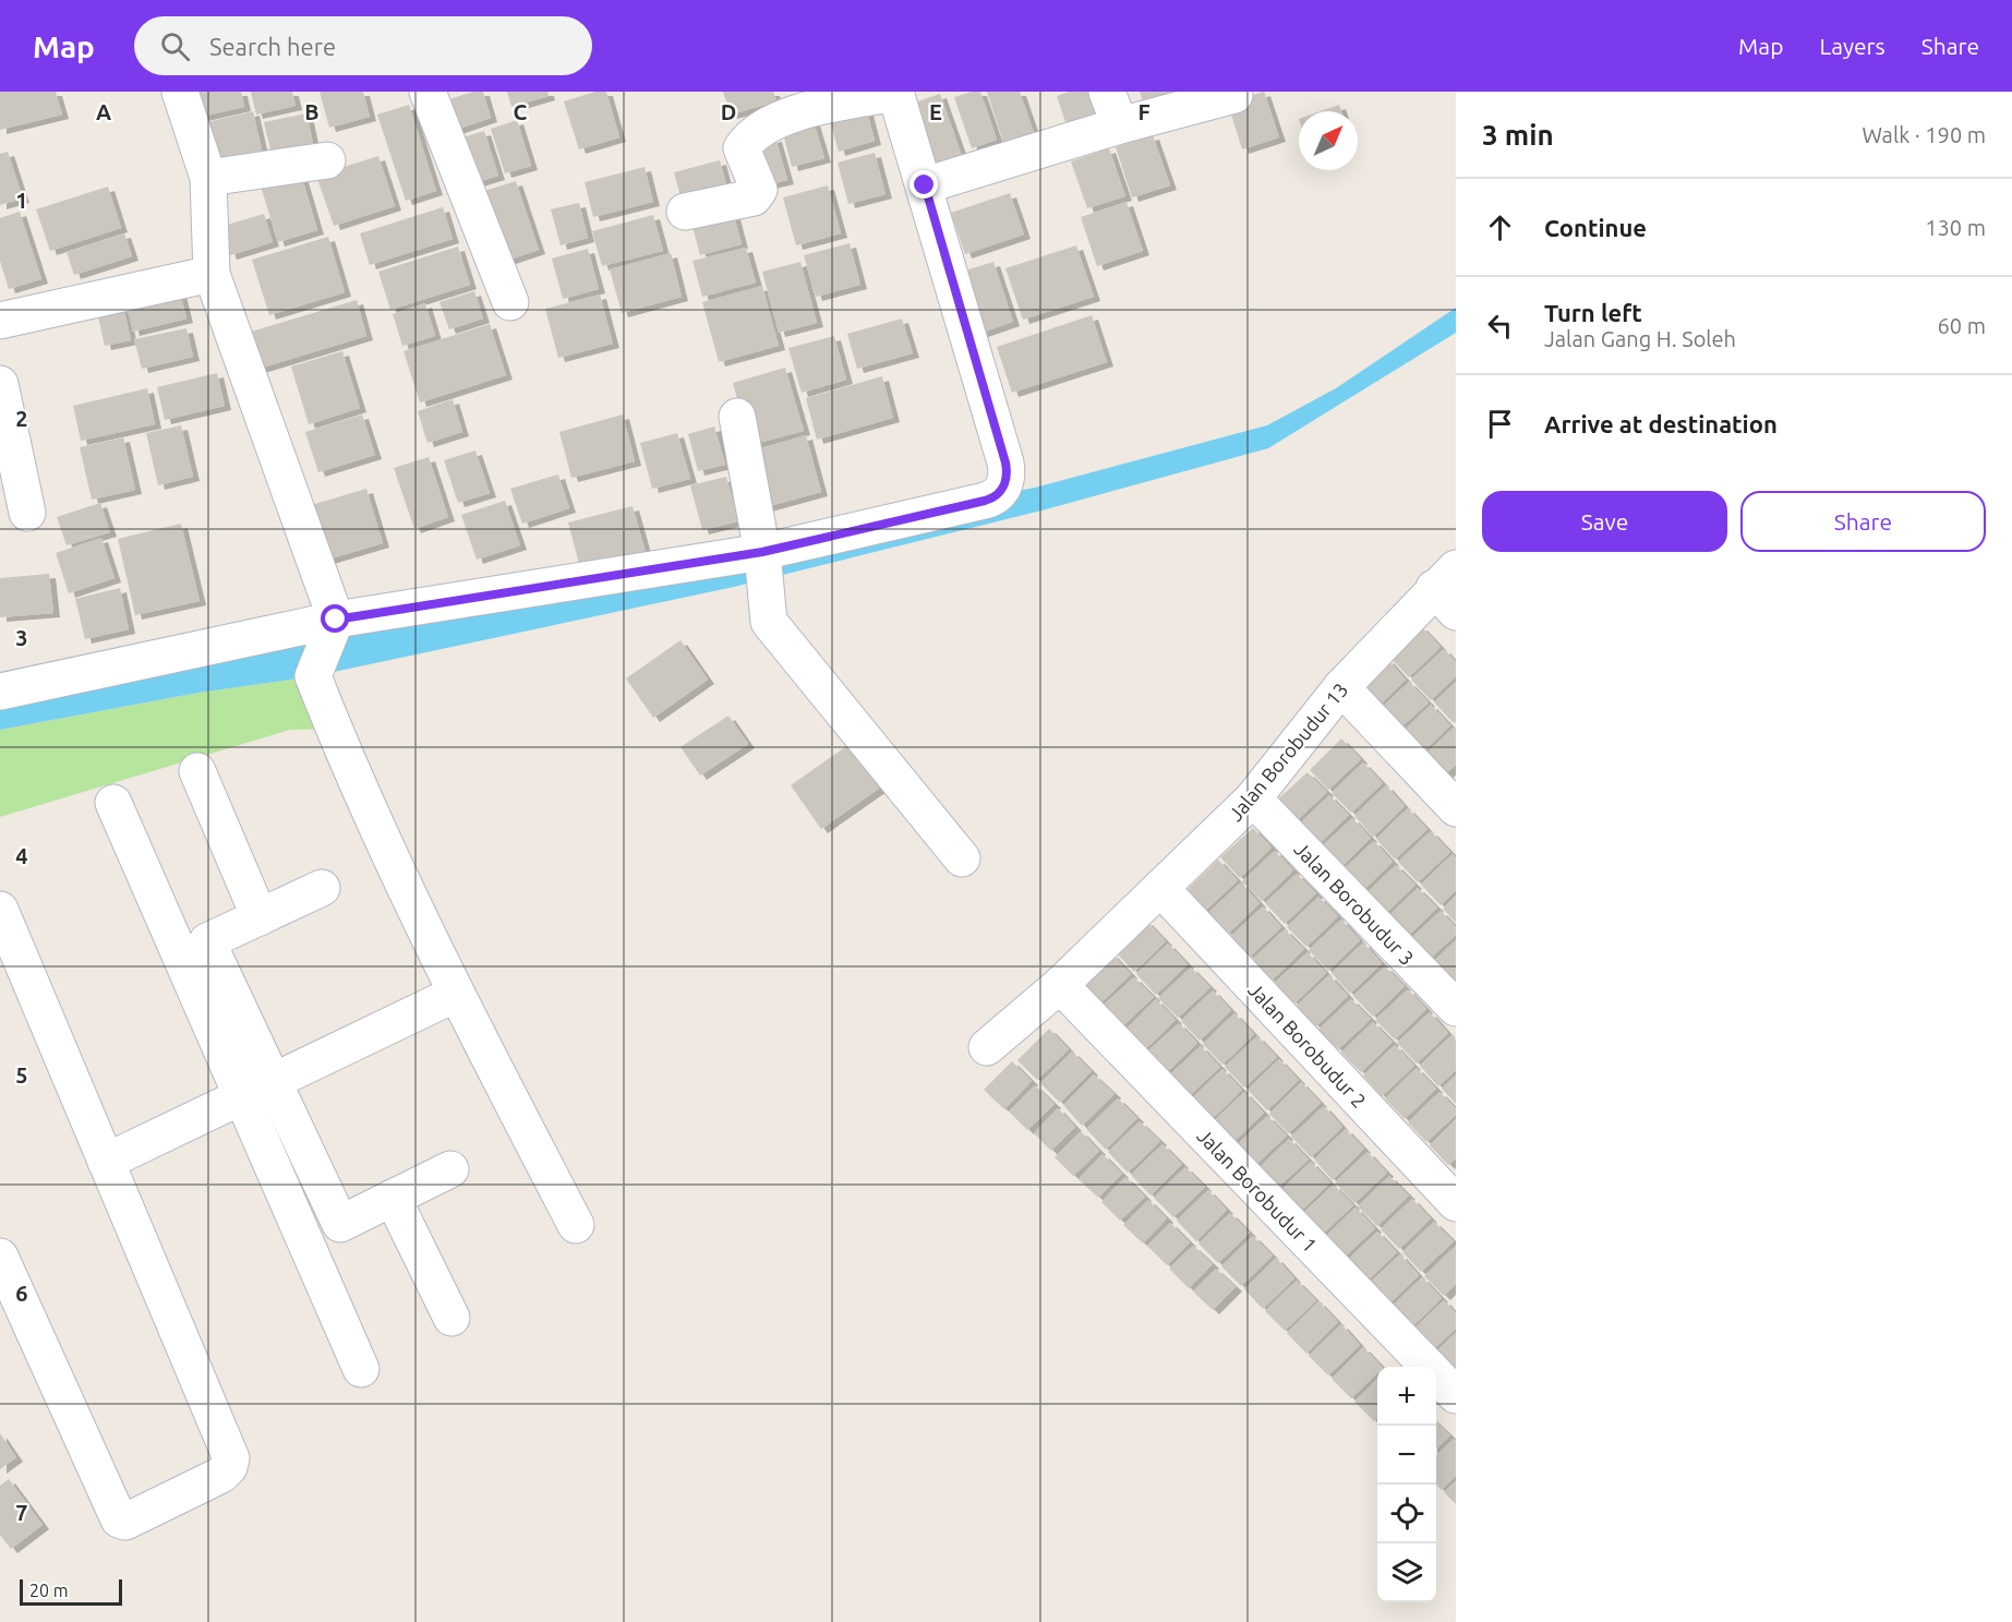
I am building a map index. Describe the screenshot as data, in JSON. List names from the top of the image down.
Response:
{
  "streets": {
    "street": [
      "Jalan Borobudur 13",
      "Jalan Borobudur 3",
      "Jalan Borobudur 2",
      "Jalan Borobudur 1"
    ]
  },
  "crossings": [
    ["Jalan Borobudur 13", "Jalan Borobudur 3"],
    ["Jalan Borobudur 13", "Jalan Borobudur 2"],
    ["Jalan Borobudur 13", "Jalan Borobudur 1"]
  ],
  "scale_bar": "20 m",
  "north": "top right",
  "page": {
    "header": "Map",
    "search": "Search here",
    "nav": ["Map", "Layers", "Share"],
    "heading": ["3 min", "Walk · 190 m"],
    "list": [
      ["Continue", "130 m"],
      ["Turn left", "Jalan Gang H. Soleh", "60 m"],
      "Arrive at destination"
    ],
    "buttons": ["Save", "Share"],
    "map_buttons": ["+", "−"],
    "scale": "20 m"
  },
  "grid": {
    "columns": [
      "A",
      "B",
      "C",
      "D",
      "E",
      "F"
    ],
    "rows": [
      "1",
      "2",
      "3",
      "4",
      "5",
      "6",
      "7"
    ]
  }
}
